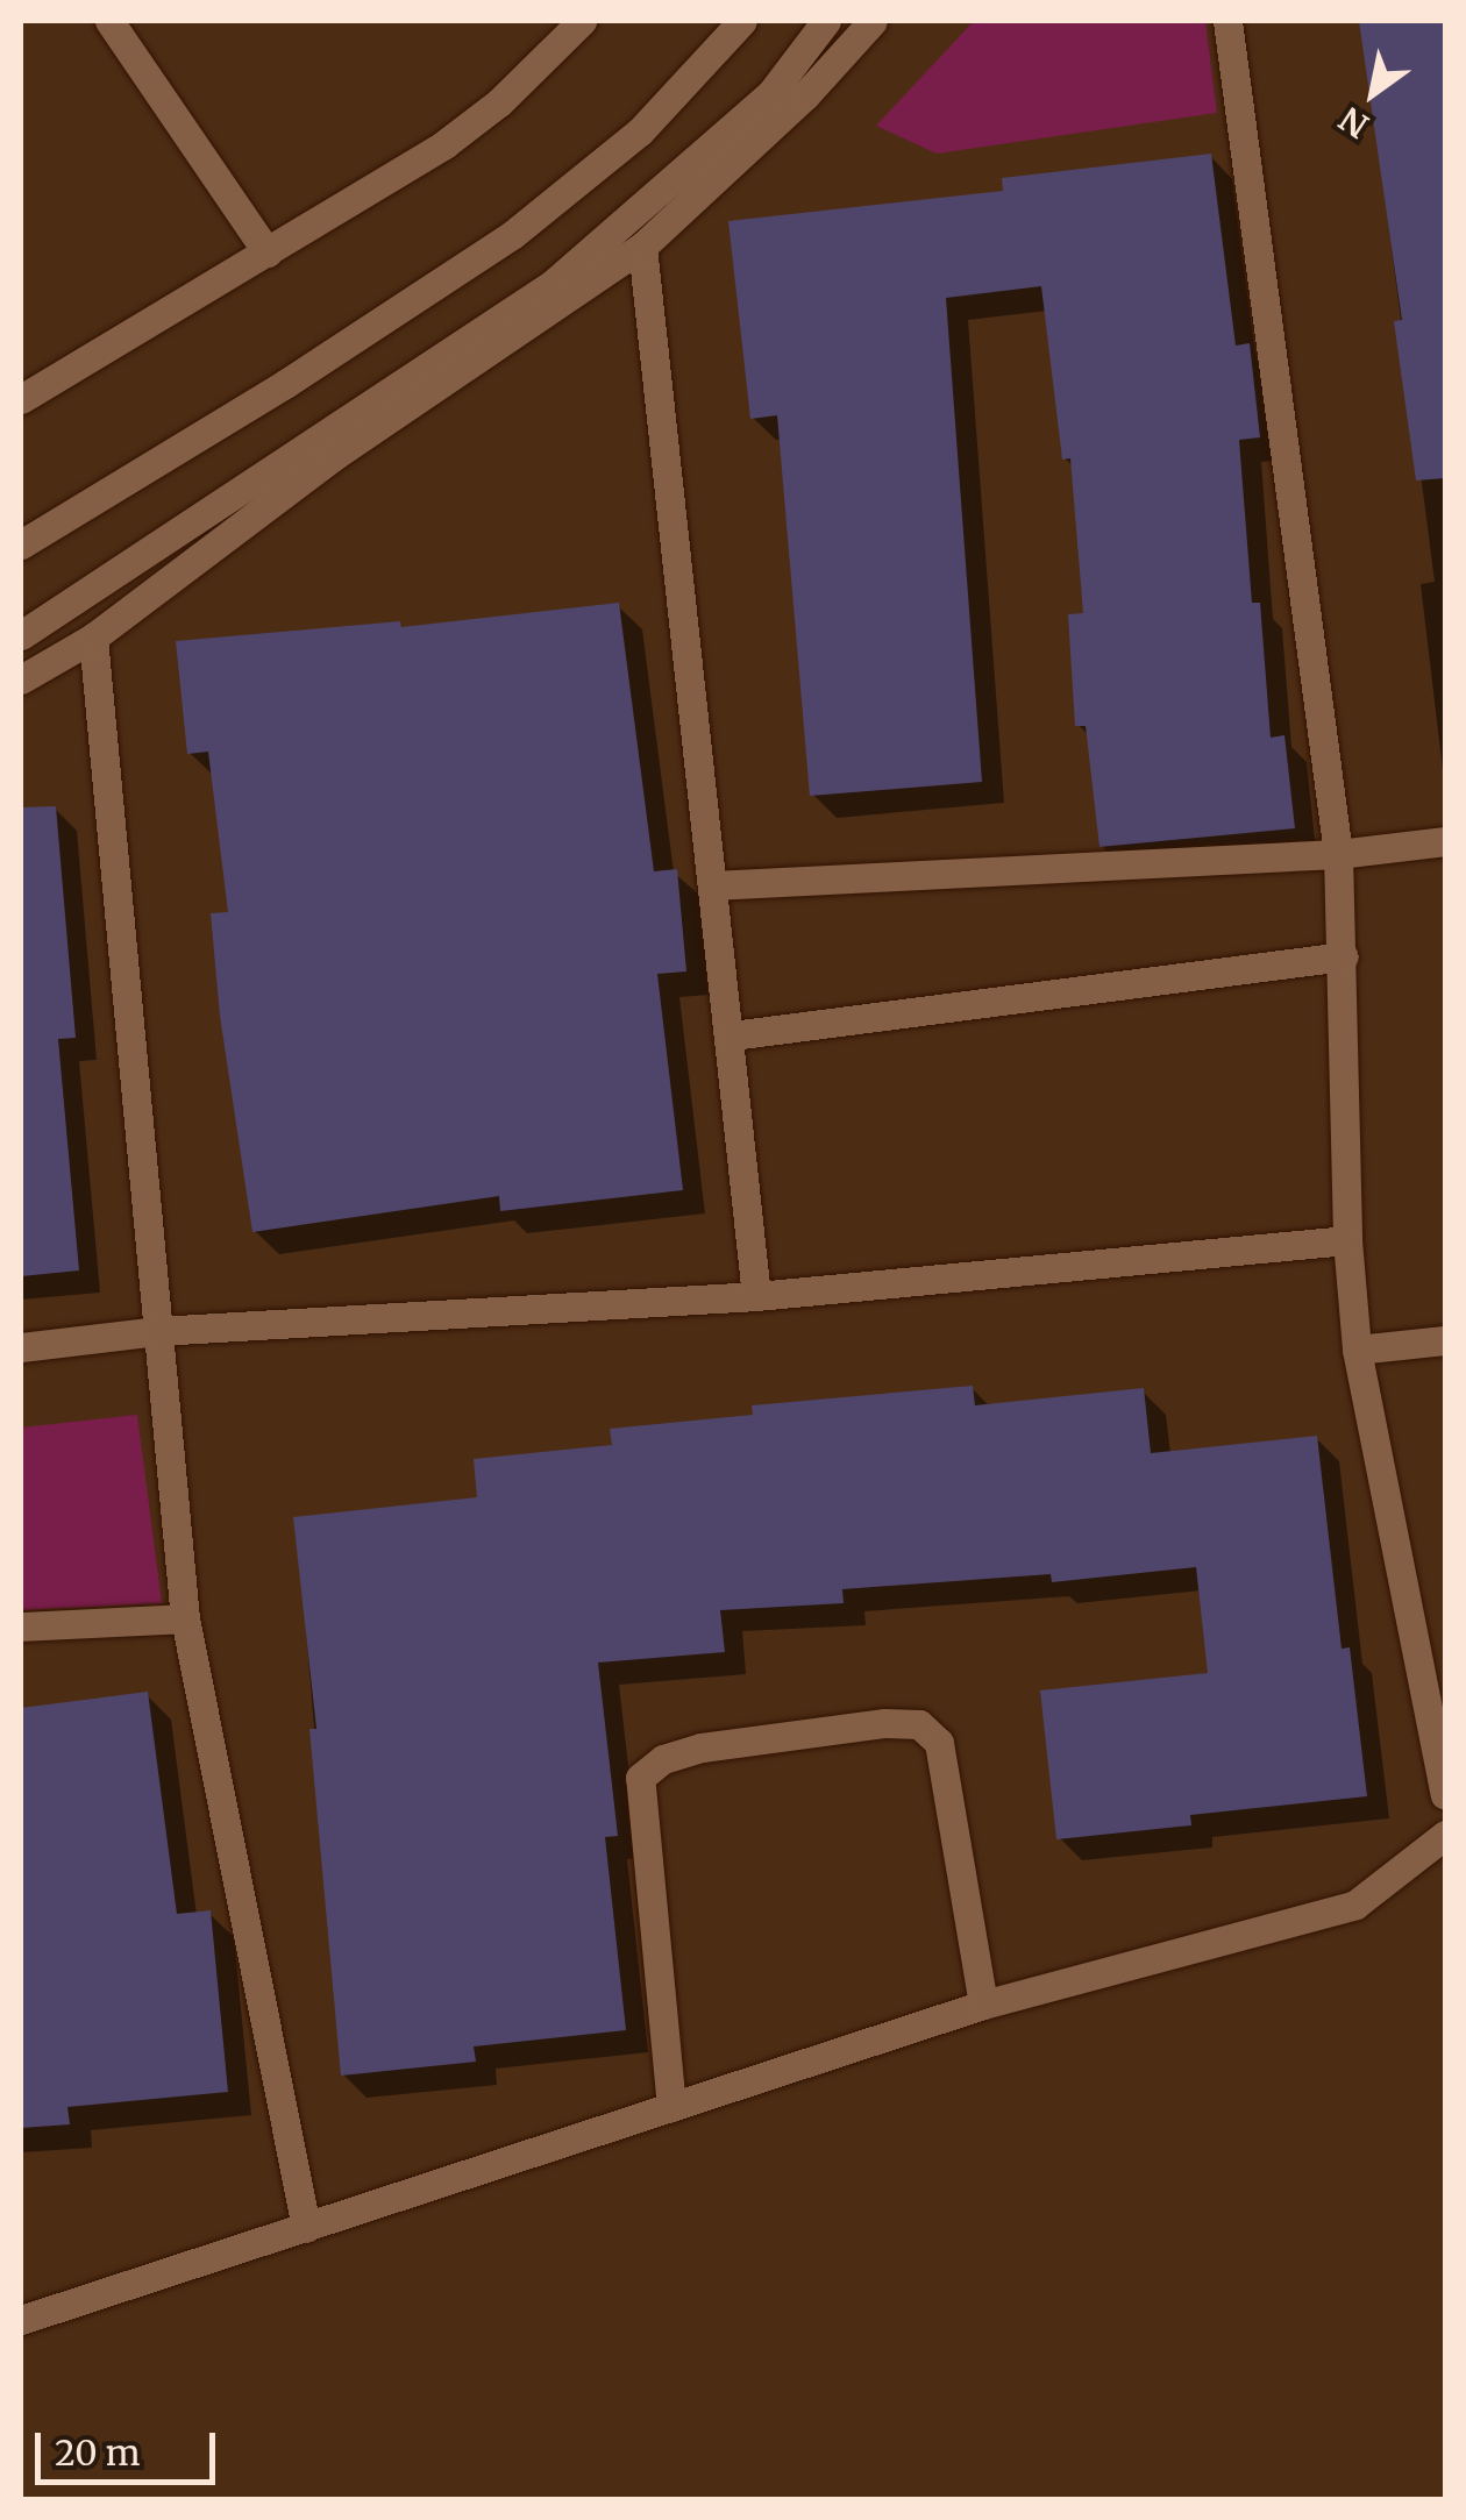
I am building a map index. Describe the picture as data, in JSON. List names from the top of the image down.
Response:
{
  "scale_bar": "20 m",
  "north": "bottom left"
}
